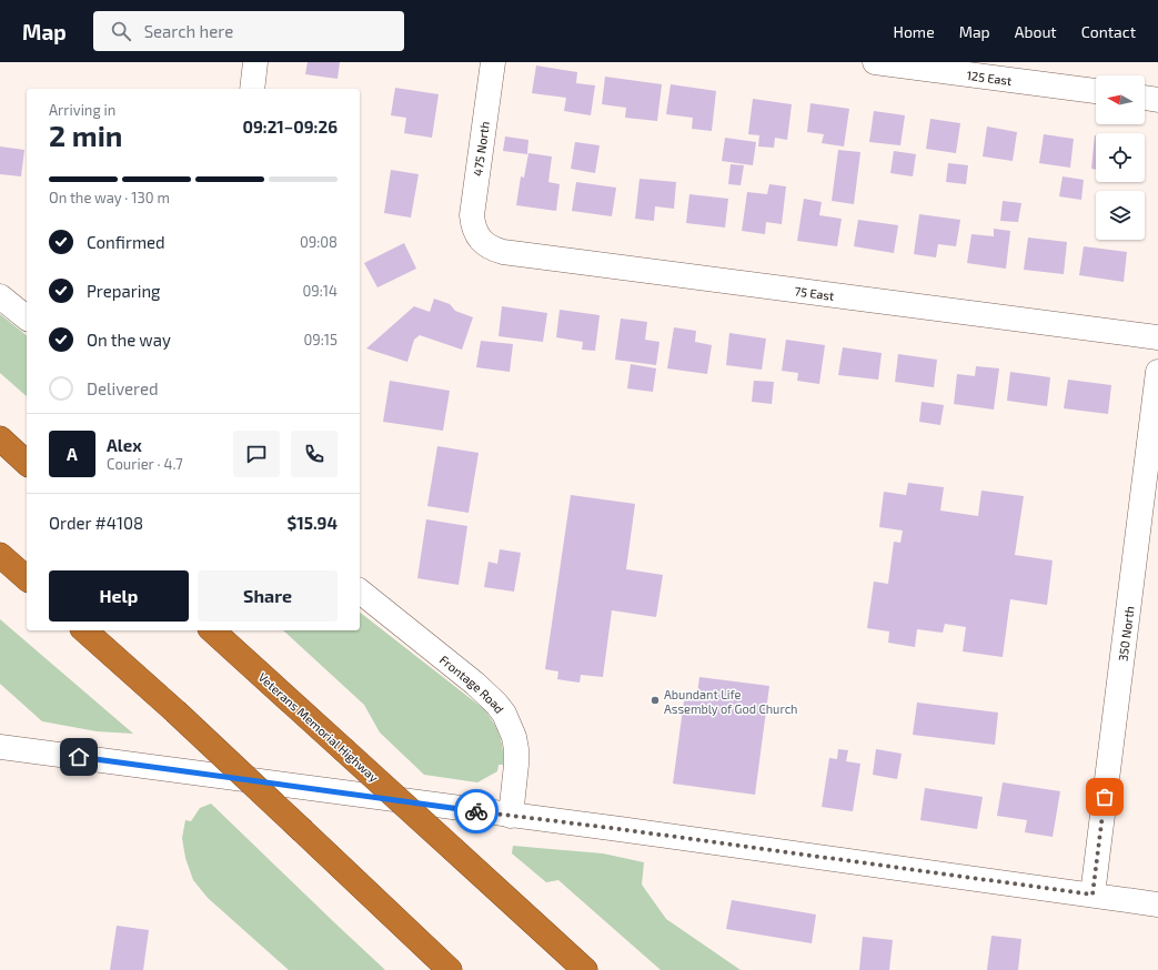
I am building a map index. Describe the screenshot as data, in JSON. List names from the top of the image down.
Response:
{
  "streets": {
    "highway": ["Veterans Memorial Highway"],
    "street": [
      "125 East",
      "475 North",
      "75 East",
      "350 North",
      "Frontage Road"
    ]
  },
  "crossings": [
    ["475 North", "75 East"]
  ],
  "places": ["Abundant Life Assembly of God Church"],
  "north": "left",
  "page": {
    "header": "Map",
    "search": "Search here",
    "nav": [
      "Home",
      "Map",
      "About",
      "Contact"
    ],
    "heading": ["2 min", "Arriving in", "09:21–09:26"],
    "panel": [
      "Alex",
      "Courier · 4.7",
      "Order #4108",
      "$15.94"
    ],
    "bar": "On the way · 130 m",
    "list": [
      ["Confirmed", "09:08"],
      ["Preparing", "09:14"],
      ["On the way", "09:15"],
      "Delivered"
    ],
    "round": "A",
    "buttons": ["Help", "Share"]
  }
}
